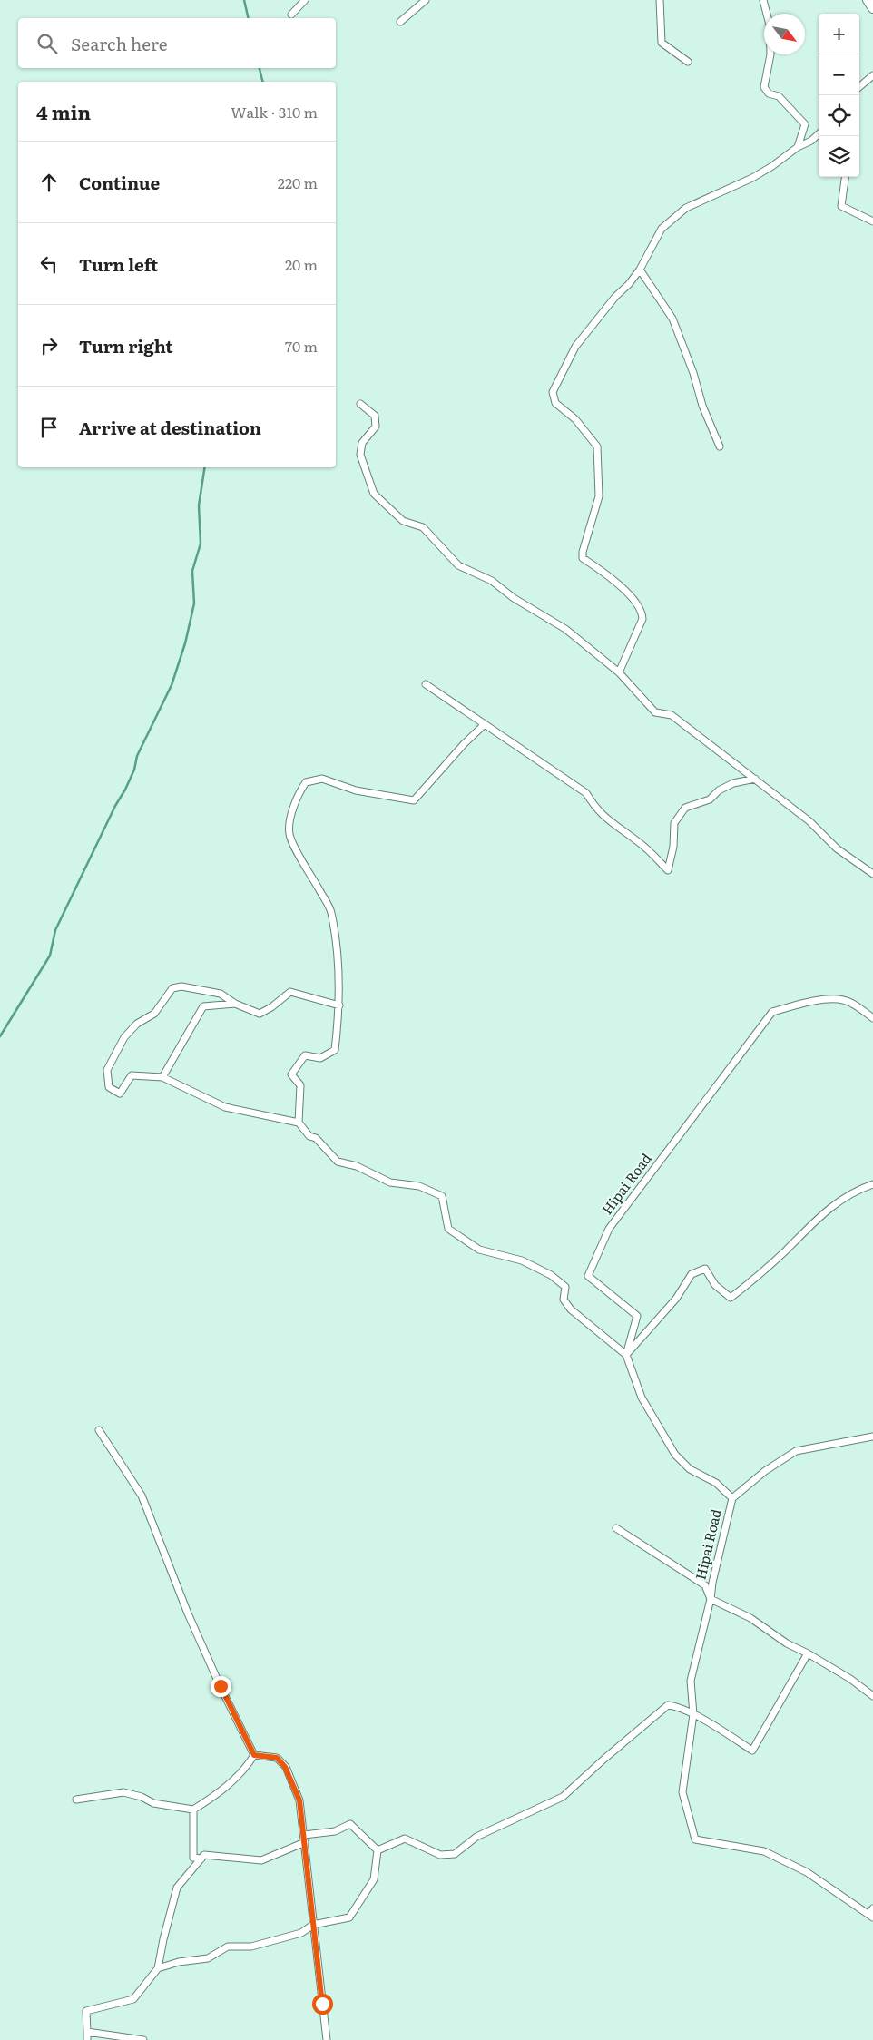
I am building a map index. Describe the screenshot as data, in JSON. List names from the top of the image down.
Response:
{
  "streets": {
    "street": ["Hipai Road"]
  },
  "north": "bottom right",
  "page": {
    "map_buttons": ["+", "−"],
    "search": "Search here",
    "heading": ["4 min", "Walk · 310 m"],
    "list": [
      ["Continue", "220 m"],
      ["Turn left", "20 m"],
      ["Turn right", "70 m"],
      "Arrive at destination"
    ]
  }
}
